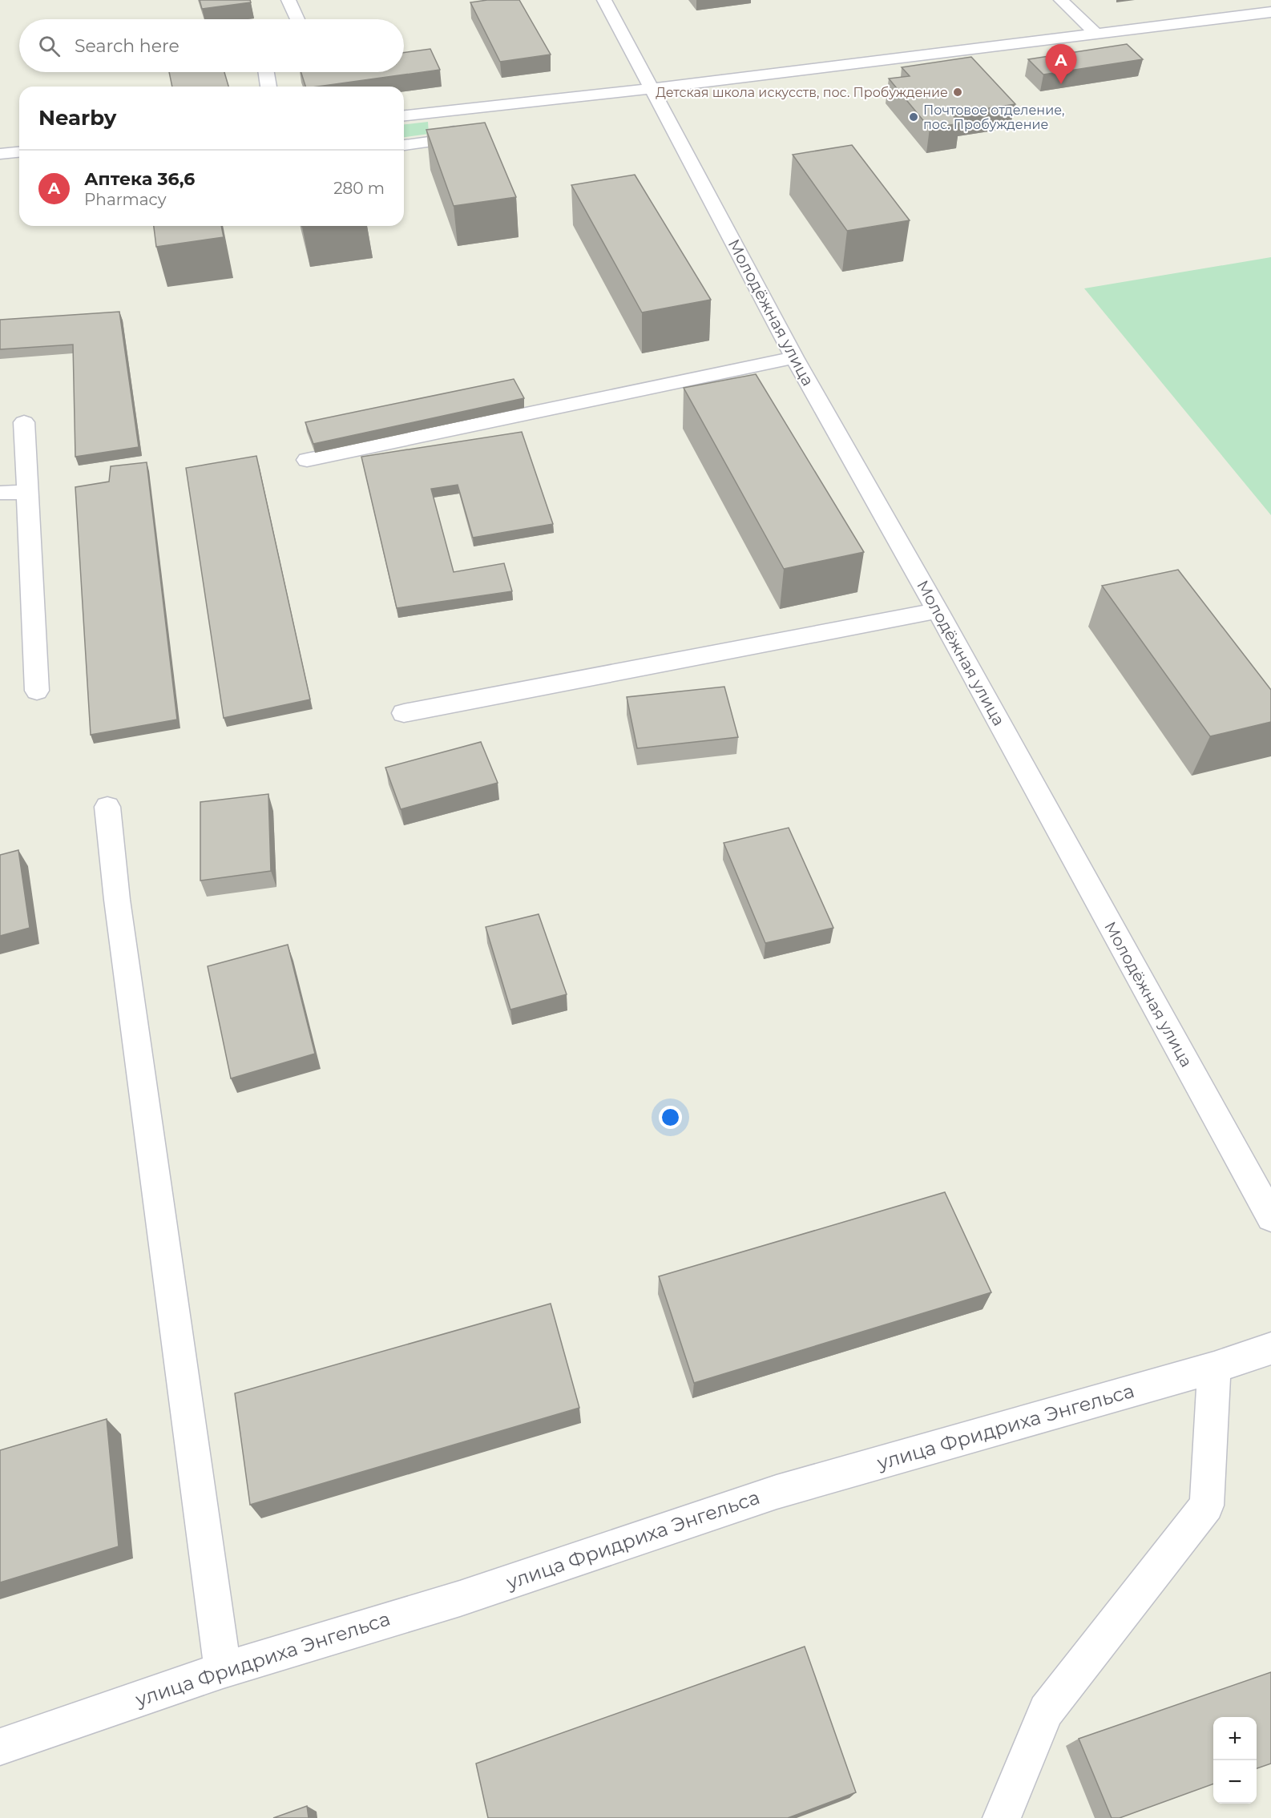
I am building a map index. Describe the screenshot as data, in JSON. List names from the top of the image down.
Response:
{
  "streets": {
    "street": ["Молодёжная улица", "улица Фридриха Энгельса"]
  },
  "places": ["Детская школа искусств, пос. Пробуждение", "Почтовое отделение, пос. Пробуждение"],
  "page": {
    "search": "Search here",
    "pins": "A",
    "heading": "Nearby",
    "list": [
      {
        "mark": "A",
        "name": "Аптека 36,6",
        "note": "Pharmacy",
        "value": "280 m"
      }
    ],
    "map_buttons": ["+", "−"]
  }
}
